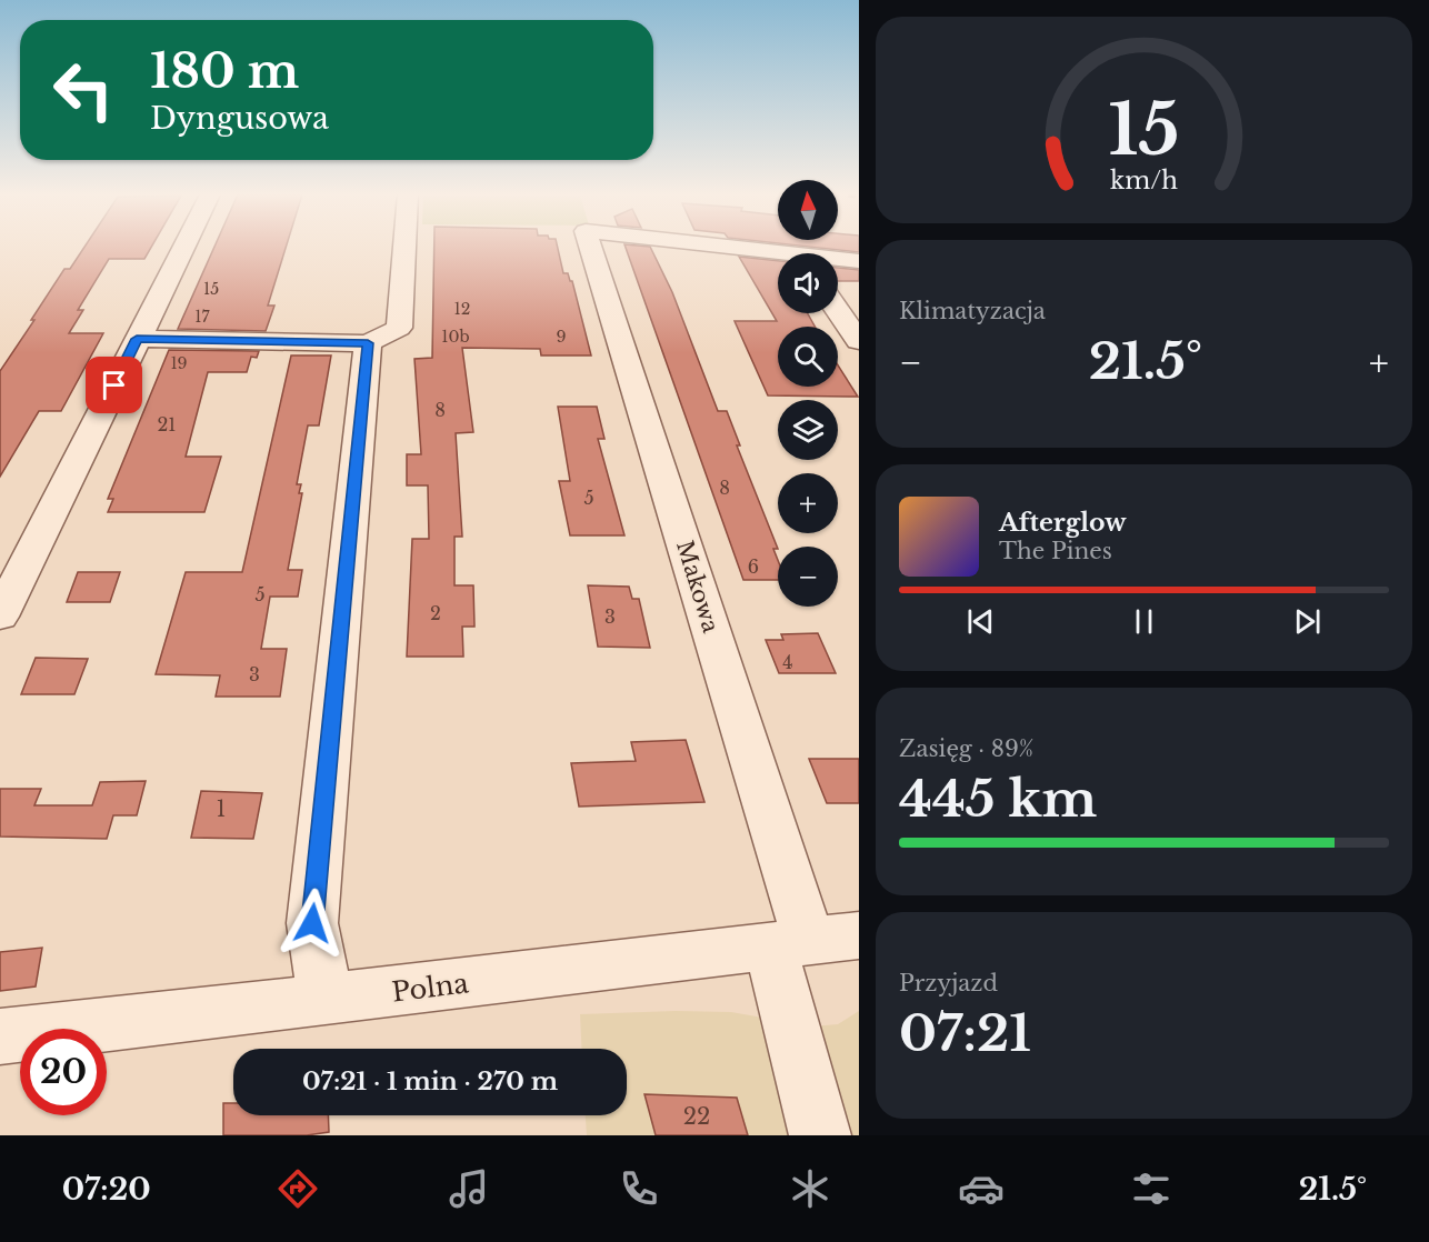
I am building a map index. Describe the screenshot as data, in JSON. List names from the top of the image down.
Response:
{
  "streets": {
    "street": ["Makowa", "Polna"]
  },
  "crossings": [
    ["Makowa", "Polna"]
  ],
  "house_numbers": [
    "15",
    "12",
    "17",
    "10b",
    "9",
    "19",
    "8",
    "21",
    "8",
    "5",
    "6",
    "5",
    "2",
    "3",
    "4",
    "3",
    "1",
    "22"
  ],
  "north": "top",
  "page": {
    "turn": ["180 m", "Dyngusowa"],
    "map_buttons": ["+", "−"],
    "tile": [
      "Klimatyzacja",
      ["Zasięg · 89%", "445 km"],
      ["Przyjazd", "07:21"]
    ],
    "heat": ["−", "21.5°", "+"],
    "song": ["Afterglow", "The Pines"],
    "limit": "20",
    "trip": "07:21 · 1 min · 270 m",
    "tabs": ["07:20", "21.5°"],
    "gauge": ["15", "km/h"]
  }
}
